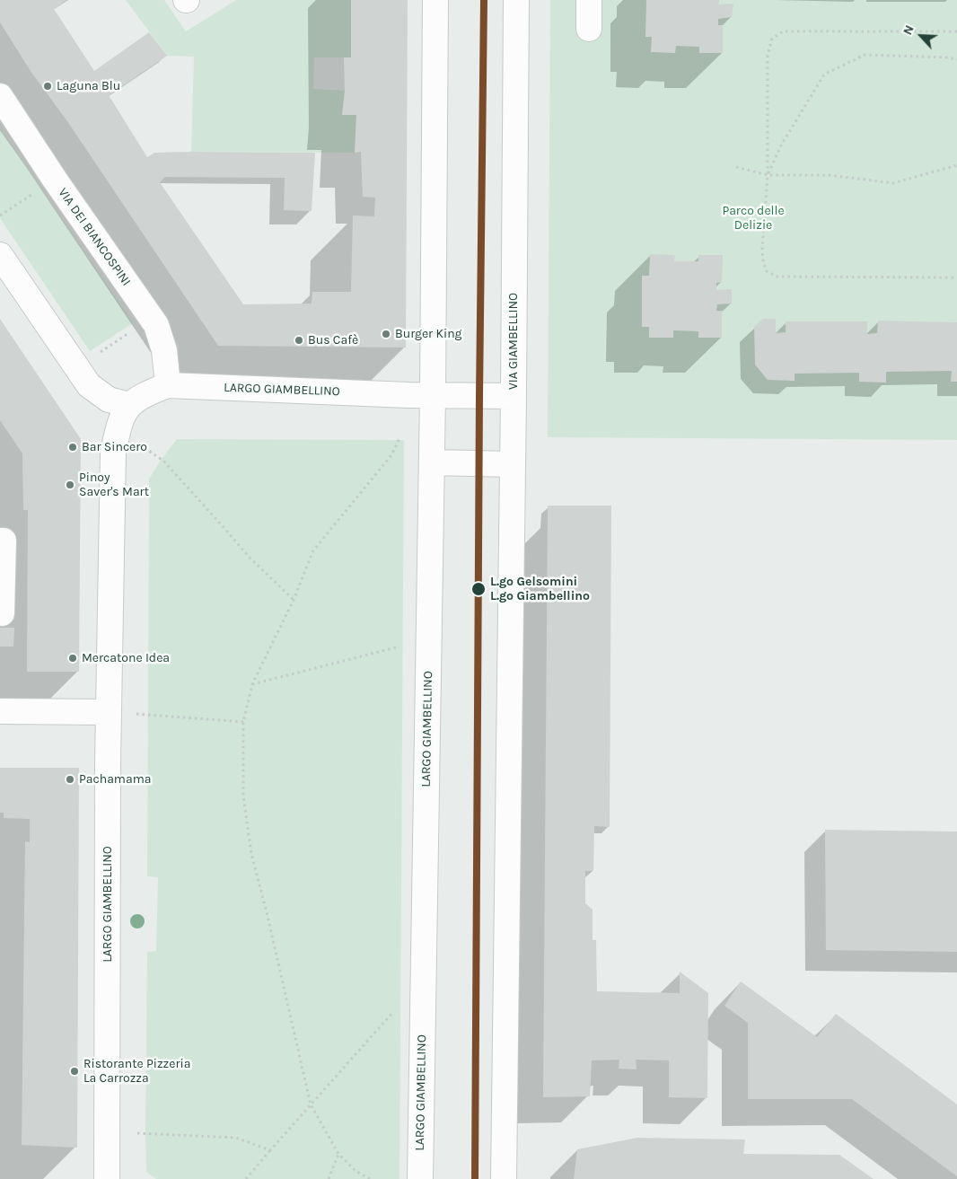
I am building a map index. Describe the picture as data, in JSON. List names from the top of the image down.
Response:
{
  "streets": {
    "street": ["VIA DEI BIANCOSPINI", "VIA GIAMBELLINO", "LARGO GIAMBELLINO"]
  },
  "crossings": [
    ["VIA DEI BIANCOSPINI", "LARGO GIAMBELLINO"],
    ["VIA GIAMBELLINO", "LARGO GIAMBELLINO"]
  ],
  "parks": ["Parco delle Delizie"],
  "places": [
    "Laguna Blu",
    "Burger King",
    "Bus Cafè",
    "Bar Sincero",
    "Pinoy Saver's Mart",
    "L.go Gelsomini L.go Giambellino",
    "Mercatone Idea",
    "Pachamama",
    "Ristorante Pizzeria La Carrozza"
  ],
  "north": "top left"
}
